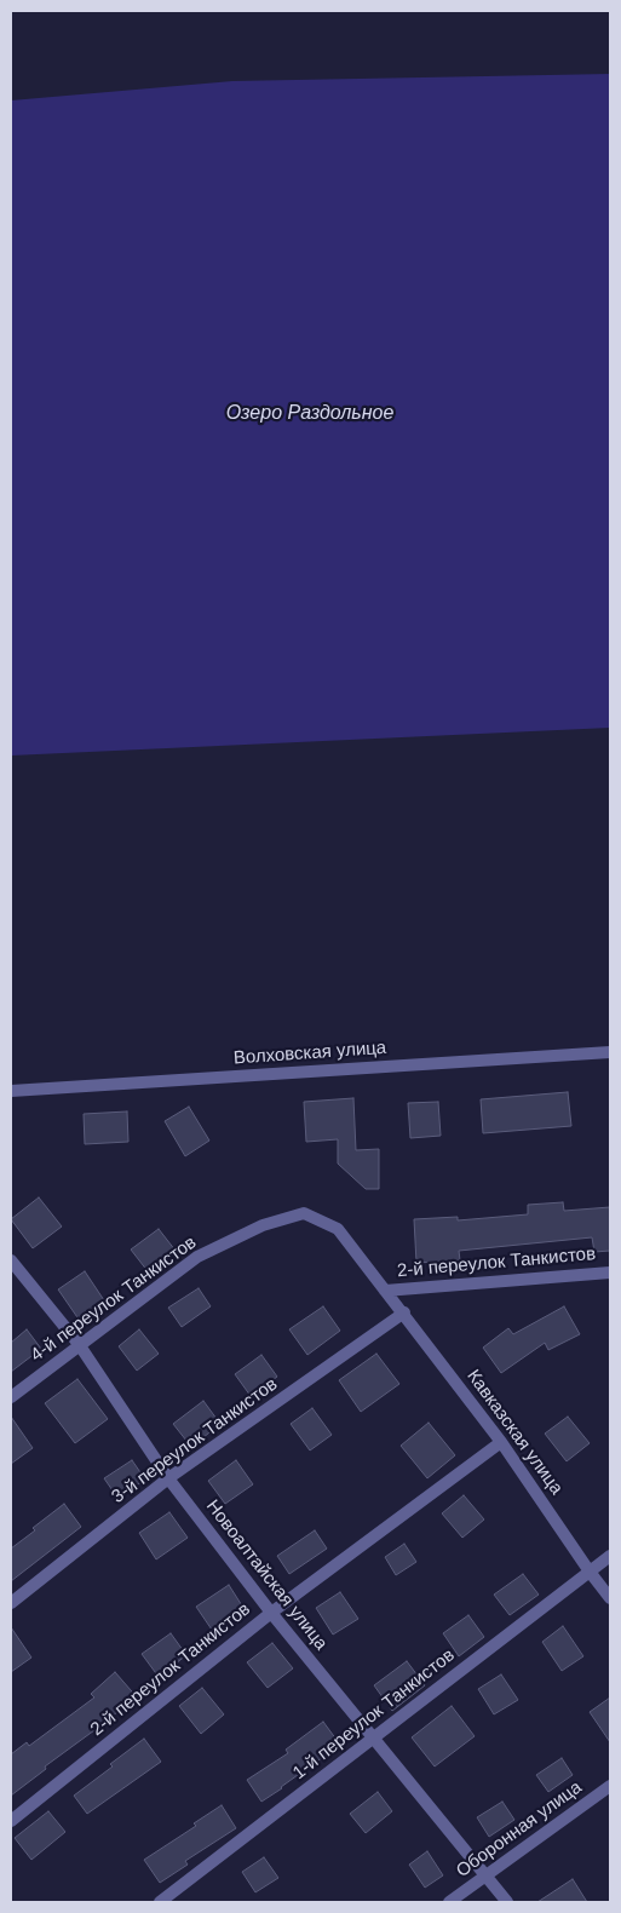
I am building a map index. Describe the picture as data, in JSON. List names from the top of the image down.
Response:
{
  "streets": {
    "street": [
      "Волховская улица",
      "2-й переулок Танкистов",
      "4-й переулок Танкистов",
      "Кавказская улица",
      "3-й переулок Танкистов",
      "Новоалтайская улица",
      "1-й переулок Танкистов",
      "Оборонная улица"
    ]
  },
  "crossings": [
    ["2-й переулок Танкистов", "4-й переулок Танкистов"],
    ["2-й переулок Танкистов", "Кавказская улица"],
    ["2-й переулок Танкистов", "Новоалтайская улица"],
    ["4-й переулок Танкистов", "Кавказская улица"],
    ["4-й переулок Танкистов", "Новоалтайская улица"],
    ["Кавказская улица", "3-й переулок Танкистов"],
    ["Кавказская улица", "1-й переулок Танкистов"],
    ["3-й переулок Танкистов", "Новоалтайская улица"],
    ["Новоалтайская улица", "1-й переулок Танкистов"],
    ["Новоалтайская улица", "Оборонная улица"]
  ],
  "water": ["Озеро Раздольное"]
}
